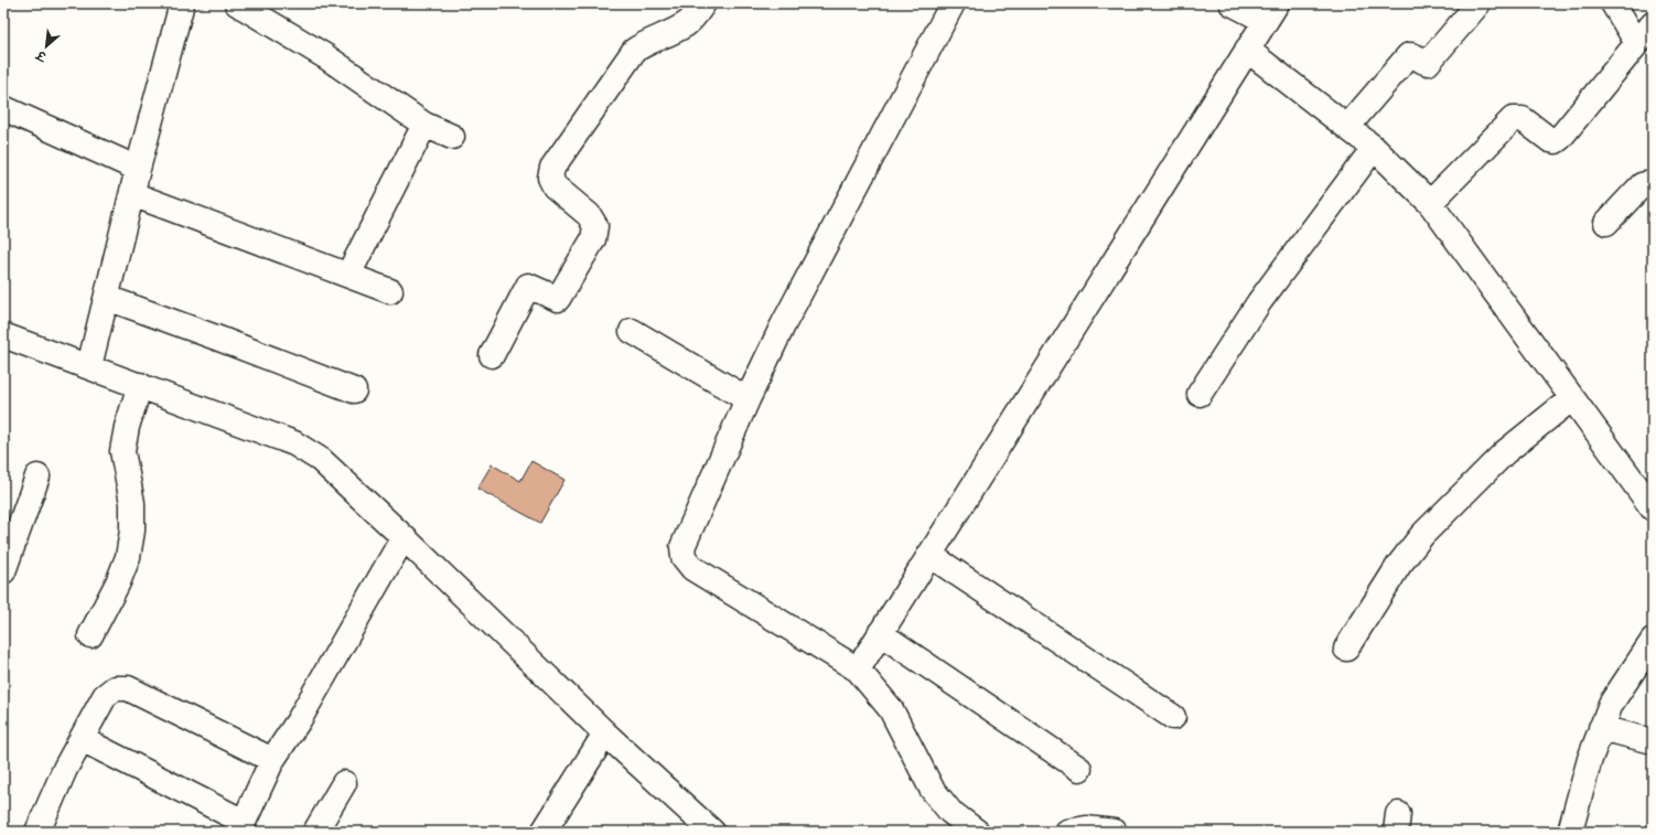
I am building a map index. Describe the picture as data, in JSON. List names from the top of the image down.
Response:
{
  "north": "bottom left"
}
